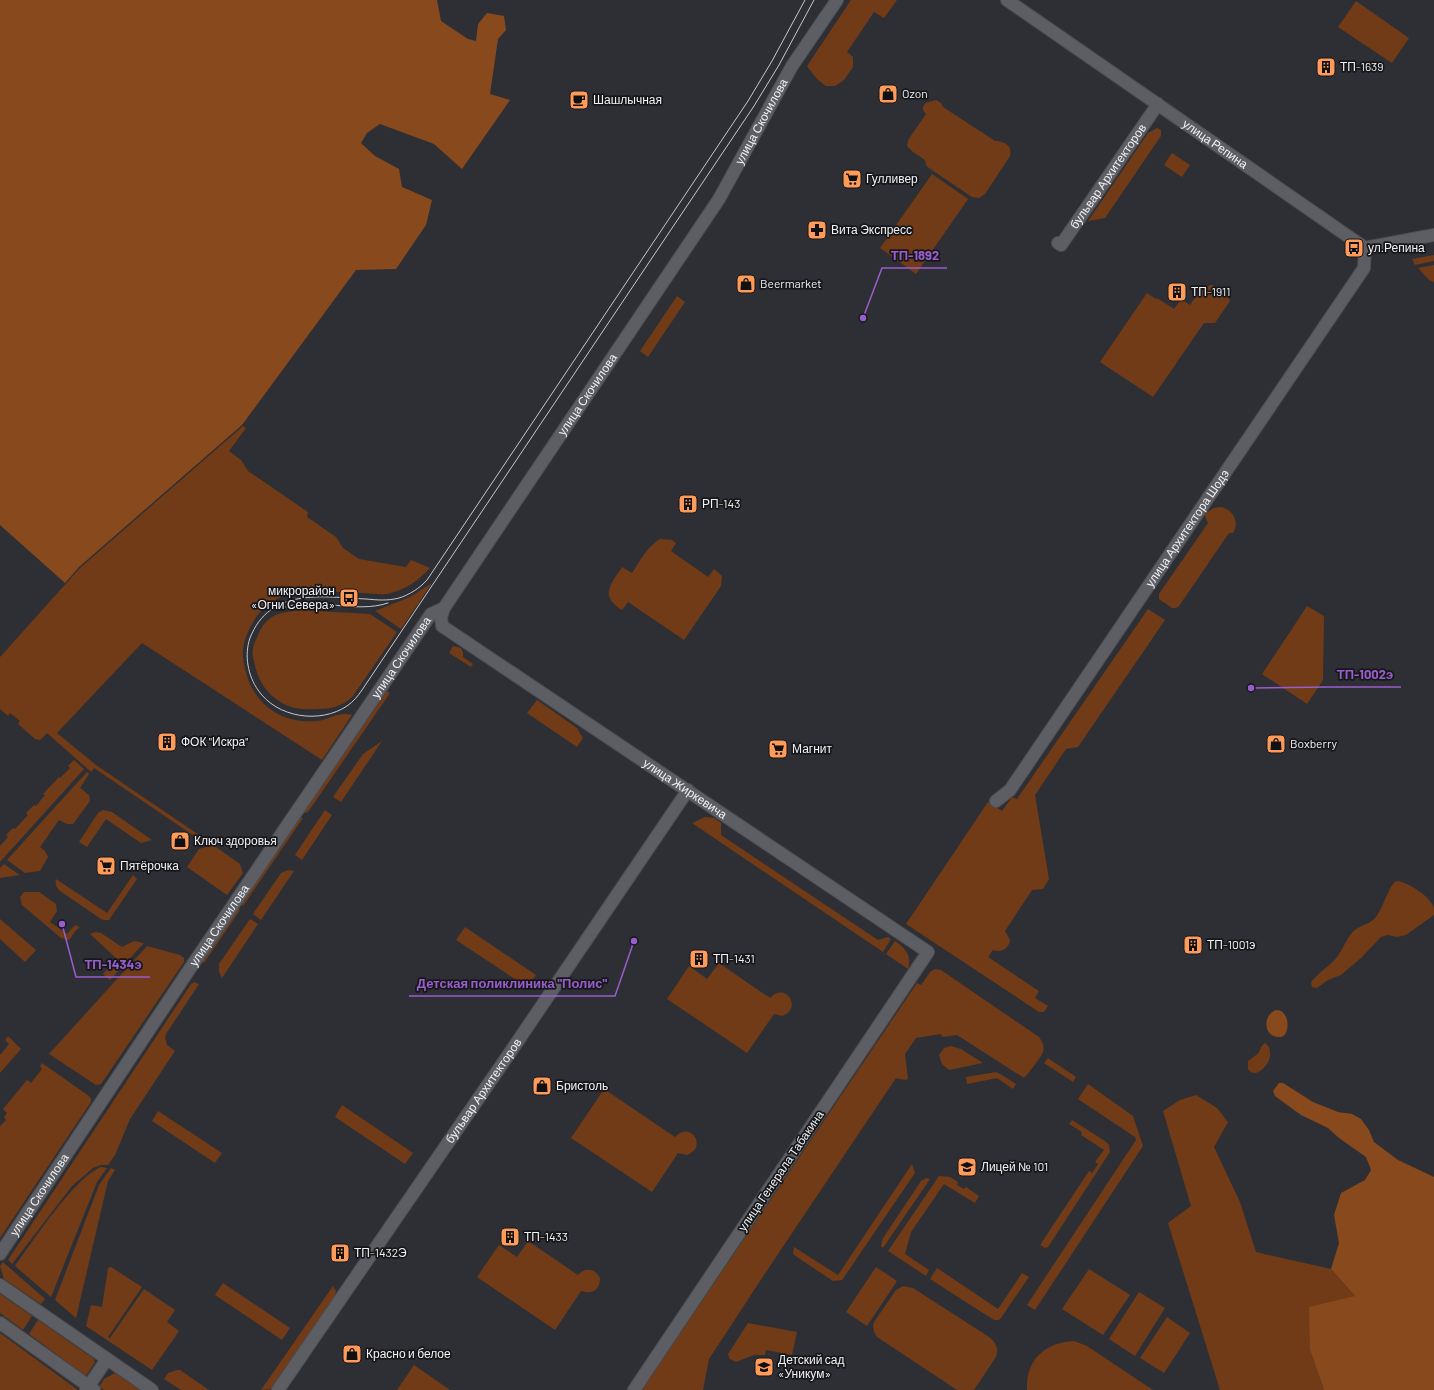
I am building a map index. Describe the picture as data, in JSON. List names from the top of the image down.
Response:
{
  "streets": {
    "street": [
      "улица Скочилова",
      "улица Репина",
      "бульвар Архитекторов",
      "улица Архитектора Шодэ",
      "улица Жиркевича",
      "улица Генерала Табакина"
    ]
  },
  "crossings": [
    ["улица Скочилова", "улица Жиркевича"],
    ["улица Репина", "бульвар Архитекторов"],
    ["улица Репина", "улица Архитектора Шодэ"],
    ["бульвар Архитекторов", "улица Жиркевича"],
    ["улица Жиркевича", "улица Генерала Табакина"]
  ],
  "places": {
    "building": [
      "ТП-1639",
      "ТП-1911",
      "РП-143",
      "ФОК \"Искра\"",
      "ТП-1001э",
      "ТП-1431",
      "ТП-1433",
      "ТП-1432Э"
    ],
    "shop": [
      "Ozon",
      "Beermarket",
      "Boxberry",
      "Ключ здоровья",
      "Бристоль",
      "Красно и белое"
    ],
    "cafe": ["Шашлычная"],
    "supermarket": ["Гулливер", "Магнит", "Пятёрочка"],
    "pharmacy": ["Вита Экспресс"],
    "bus stop": ["ул.Репина", "микрорайон «Огни Севера»"],
    "other": [
      "ТП-1892",
      "ТП-1002э",
      "ТП-1434э",
      "Детская поликлиника \"Полис\""
    ],
    "school or university": ["Лицей № 101", "Детский сад «Уникум»"]
  }
}
